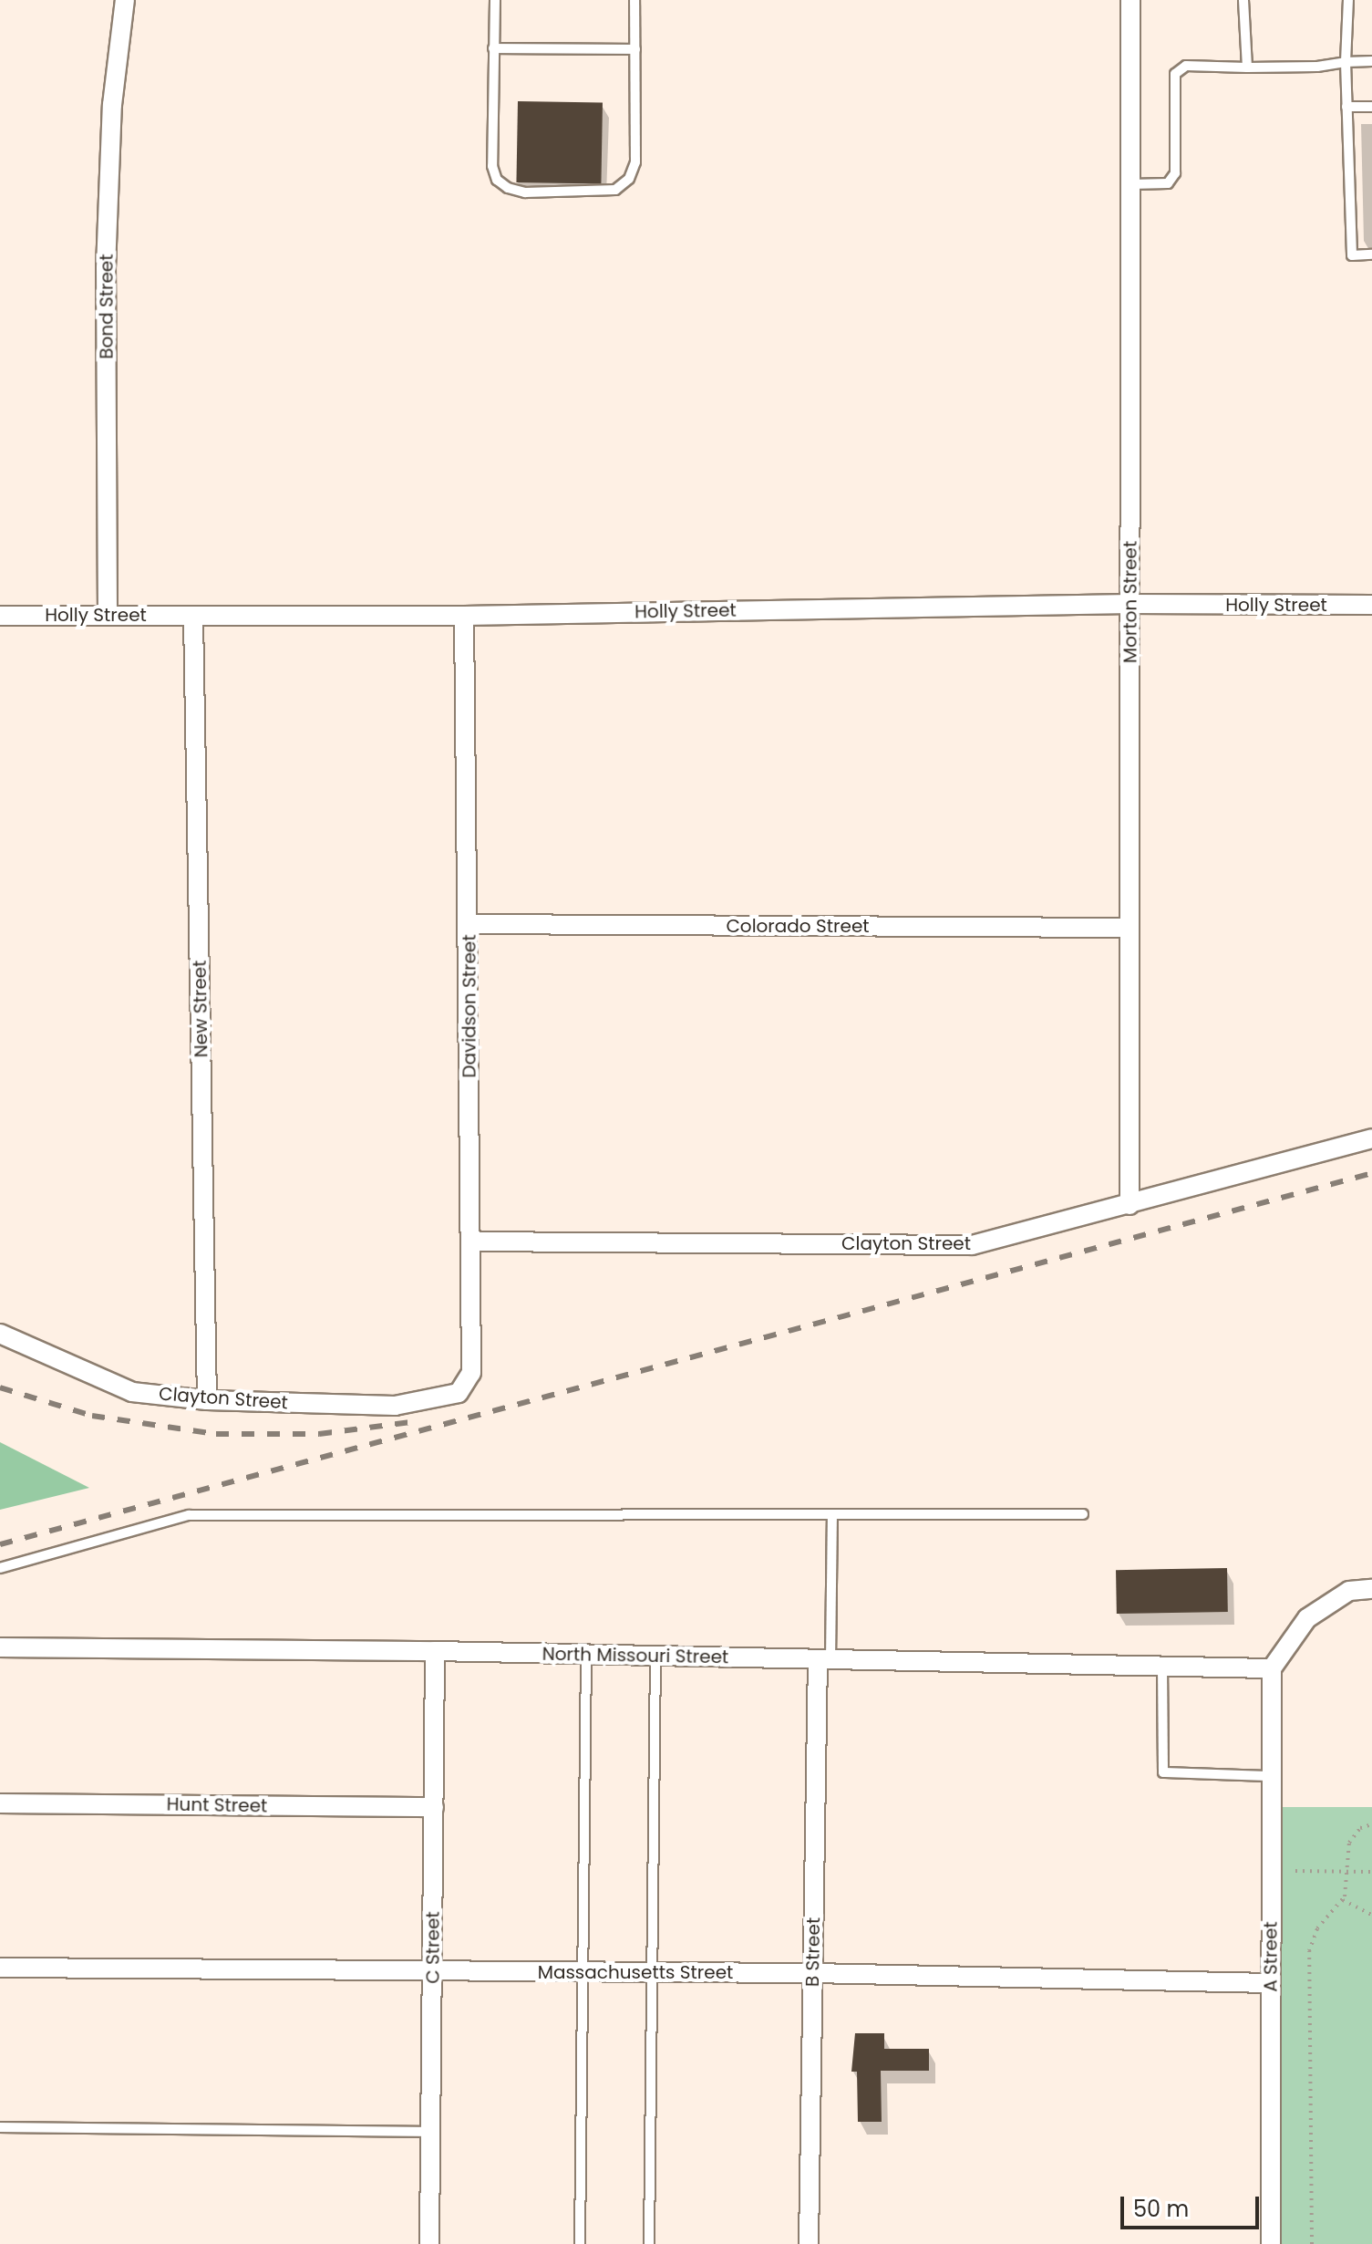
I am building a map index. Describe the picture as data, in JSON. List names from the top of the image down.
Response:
{
  "streets": {
    "street": [
      "Bond Street",
      "Morton Street",
      "Holly Street",
      "Colorado Street",
      "Davidson Street",
      "New Street",
      "Clayton Street",
      "North Missouri Street",
      "Hunt Street",
      "C Street",
      "B Street",
      "A Street",
      "Massachusetts Street"
    ]
  },
  "crossings": [
    ["Bond Street", "Holly Street"],
    ["Morton Street", "Holly Street"],
    ["Morton Street", "Colorado Street"],
    ["Morton Street", "Clayton Street"],
    ["Holly Street", "Davidson Street"],
    ["Holly Street", "New Street"],
    ["Colorado Street", "Davidson Street"],
    ["Davidson Street", "Clayton Street"],
    ["New Street", "Clayton Street"],
    ["North Missouri Street", "C Street"],
    ["North Missouri Street", "B Street"],
    ["North Missouri Street", "A Street"],
    ["Hunt Street", "C Street"],
    ["C Street", "Massachusetts Street"],
    ["B Street", "Massachusetts Street"],
    ["A Street", "Massachusetts Street"]
  ],
  "scale_bar": "50 m"
}
